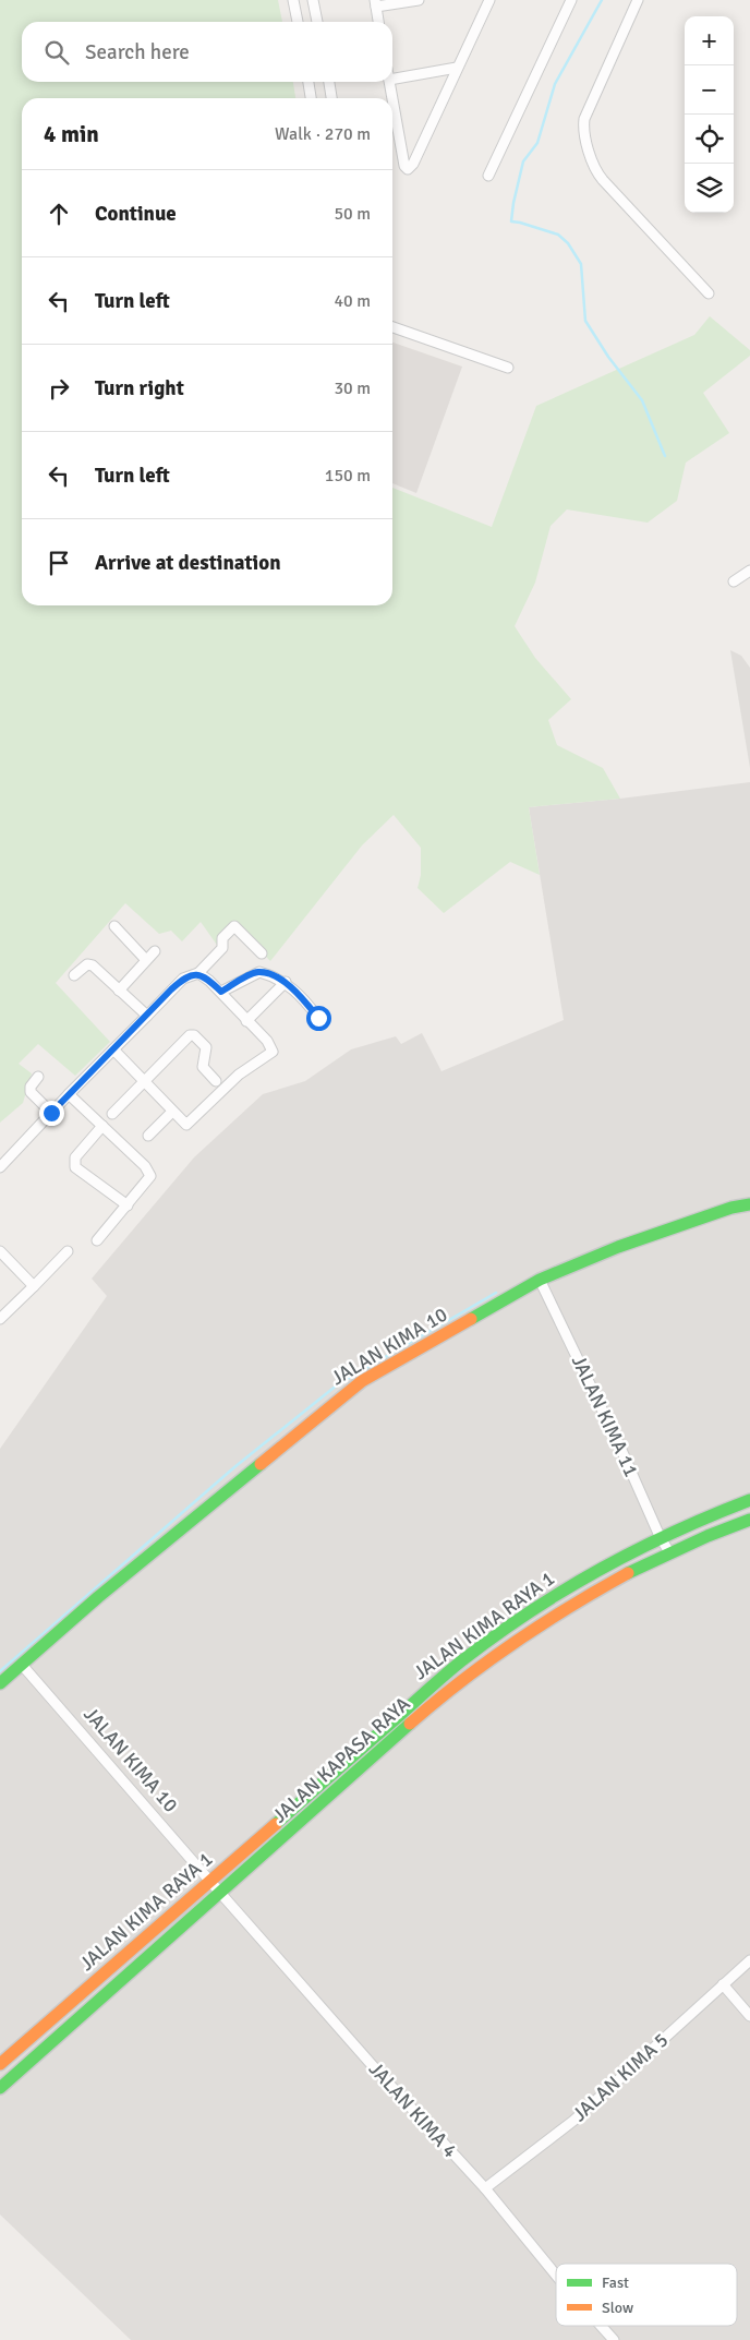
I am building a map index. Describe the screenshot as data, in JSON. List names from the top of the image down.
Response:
{
  "streets": {
    "main road": ["JALAN KIMA 10", "JALAN KIMA RAYA 1", "JALAN KAPASA RAYA"],
    "street": ["JALAN KIMA 11", "JALAN KIMA 5", "JALAN KIMA 4"]
  },
  "crossings": [
    ["JALAN KIMA 10", "JALAN KIMA 11"],
    ["JALAN KIMA 10", "JALAN KIMA RAYA 1"],
    ["JALAN KIMA 10", "JALAN KIMA 4"],
    ["JALAN KIMA 11", "JALAN KIMA RAYA 1"],
    ["JALAN KIMA 11", "JALAN KAPASA RAYA"],
    ["JALAN KIMA RAYA 1", "JALAN KIMA 4"],
    ["JALAN KAPASA RAYA", "JALAN KIMA 4"],
    ["JALAN KIMA 5", "JALAN KIMA 4"]
  ],
  "legend": ["Fast", "Slow"],
  "page": {
    "map_buttons": ["+", "−"],
    "search": "Search here",
    "heading": ["4 min", "Walk · 270 m"],
    "list": [
      ["Continue", "50 m"],
      ["Turn left", "40 m"],
      ["Turn right", "30 m"],
      ["Turn left", "150 m"],
      "Arrive at destination"
    ]
  }
}
